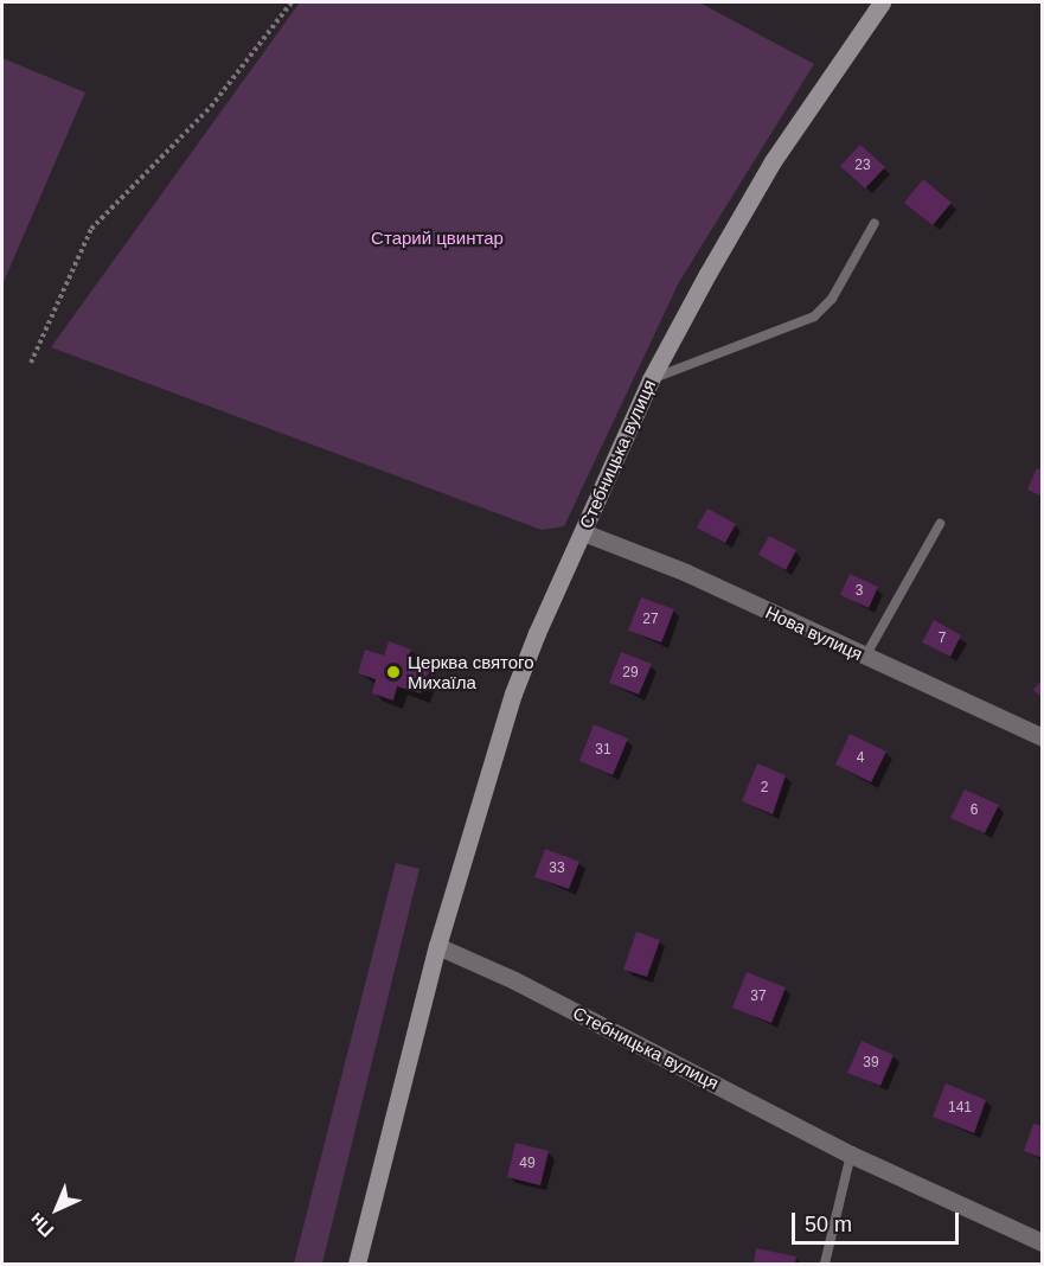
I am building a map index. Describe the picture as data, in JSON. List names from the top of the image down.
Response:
{
  "streets": {
    "street": ["Стебницька вулиця", "Нова вулиця"]
  },
  "crossings": [
    ["Стебницька вулиця", "Нова вулиця"]
  ],
  "parks": ["Старий цвинтар"],
  "places": ["Церква святого Михаїла"],
  "house_numbers": [
    "23",
    "3",
    "27",
    "7",
    "29",
    "31",
    "4",
    "2",
    "6",
    "33",
    "37",
    "39",
    "141",
    "49"
  ],
  "scale_bar": "50 m",
  "north": "bottom left"
}
